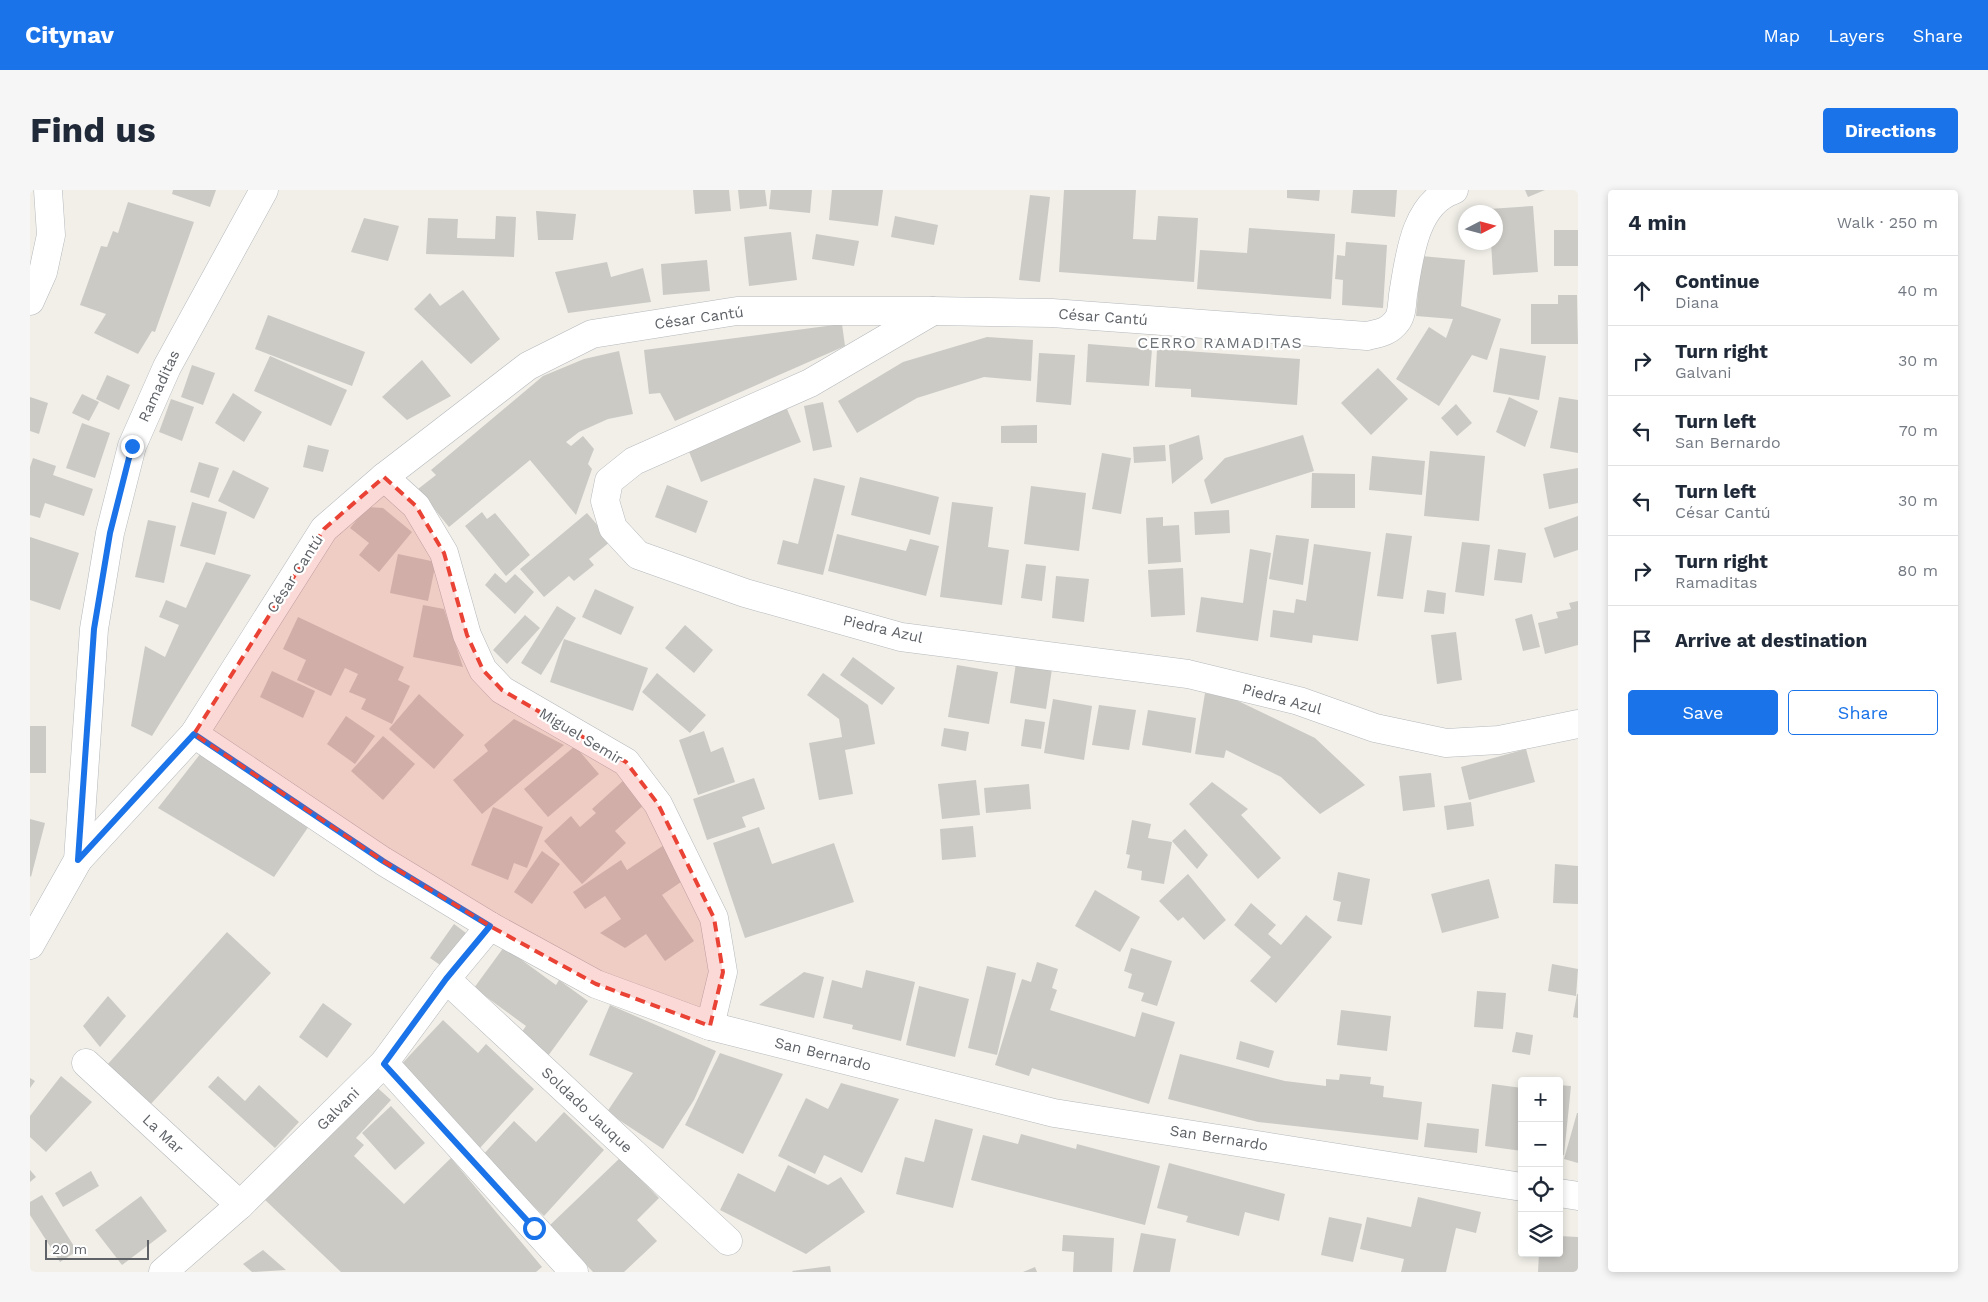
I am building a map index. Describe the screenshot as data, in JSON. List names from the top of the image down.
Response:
{
  "streets": {
    "street": [
      "César Cantú",
      "Ramaditas",
      "Piedra Azul",
      "Miguel Semir",
      "San Bernardo",
      "Galvani",
      "Soldado Jauque",
      "La Mar"
    ]
  },
  "crossings": [
    ["César Cantú", "Ramaditas"],
    ["César Cantú", "Piedra Azul"],
    ["César Cantú", "Miguel Semir"],
    ["César Cantú", "San Bernardo"],
    ["Miguel Semir", "San Bernardo"],
    ["San Bernardo", "Galvani"],
    ["Galvani", "Soldado Jauque"],
    ["Galvani", "La Mar"]
  ],
  "districts": ["CERRO RAMADITAS"],
  "scale_bar": "20 m",
  "north": "right",
  "page": {
    "header": "Citynav",
    "nav": ["Map", "Layers", "Share"],
    "buttons": [
      "Directions",
      ["Save", "Share"]
    ],
    "title": "Find us",
    "heading": ["4 min", "Walk · 250 m"],
    "list": [
      ["Continue", "Diana", "40 m"],
      ["Turn right", "Galvani", "30 m"],
      ["Turn left", "San Bernardo", "70 m"],
      ["Turn left", "César Cantú", "30 m"],
      ["Turn right", "Ramaditas", "80 m"],
      "Arrive at destination"
    ],
    "map_buttons": ["+", "−"],
    "scale": "20 m"
  }
}
